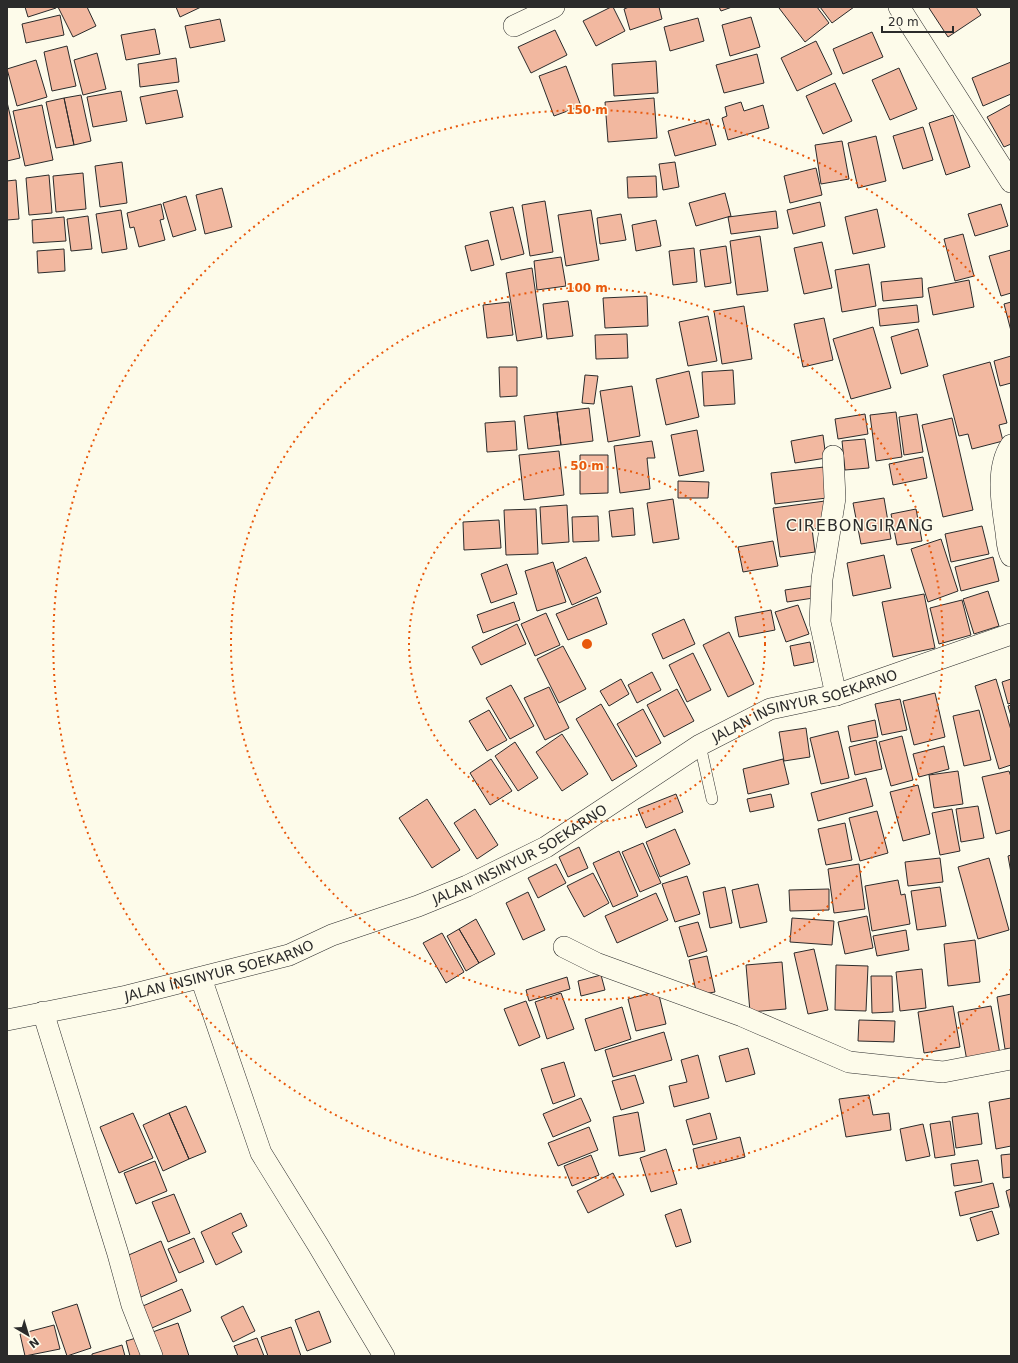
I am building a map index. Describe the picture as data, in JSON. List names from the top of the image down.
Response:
{
  "streets": {
    "street": ["JALAN INSINYUR SOEKARNO"]
  },
  "districts": ["CIREBONGIRANG"],
  "scale_bar": "20 m",
  "north": "bottom right",
  "rings": ["150 m", "100 m", "50 m"]
}
